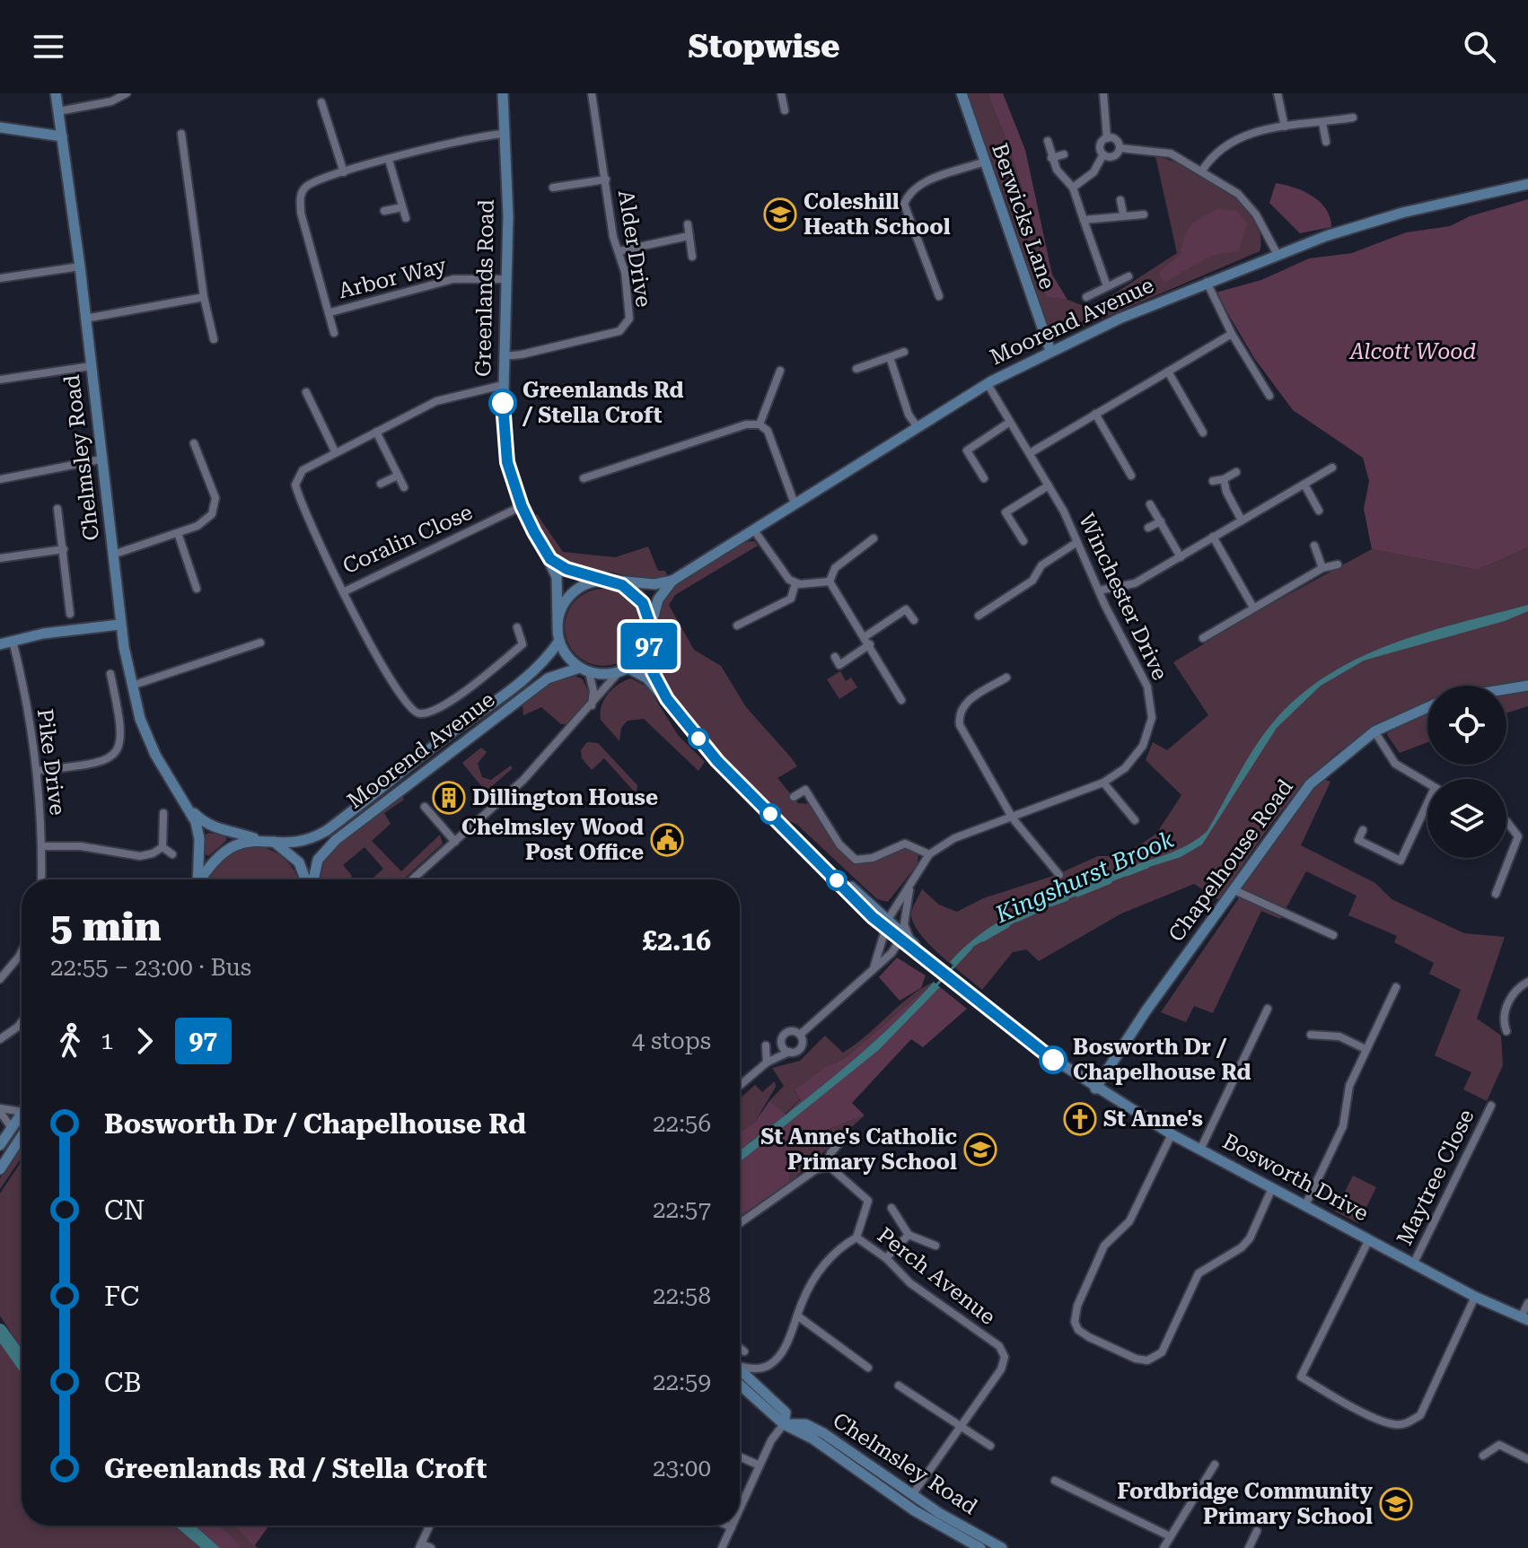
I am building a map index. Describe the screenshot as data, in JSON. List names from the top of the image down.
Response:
{
  "streets": {
    "street": [
      "Berwicks Lane",
      "Alder Drive",
      "Arbor Way",
      "Greenlands Road",
      "Moorend Avenue",
      "Chelmsley Road",
      "Coralin Close",
      "Winchester Drive",
      "Pike Drive",
      "Chapelhouse Road",
      "Bosworth Drive",
      "Maytree Close",
      "Perch Avenue"
    ]
  },
  "crossings": [
    ["Berwicks Lane", "Moorend Avenue"],
    ["Alder Drive", "Greenlands Road"],
    ["Arbor Way", "Greenlands Road"],
    ["Greenlands Road", "Moorend Avenue"],
    ["Greenlands Road", "Coralin Close"],
    ["Greenlands Road", "Bosworth Drive"],
    ["Moorend Avenue", "Chelmsley Road"],
    ["Moorend Avenue", "Winchester Drive"],
    ["Moorend Avenue", "Bosworth Drive"],
    ["Chelmsley Road", "Perch Avenue"],
    ["Chapelhouse Road", "Bosworth Drive"],
    ["Bosworth Drive", "Maytree Close"]
  ],
  "water": ["Kingshurst Brook"],
  "parks": ["Alcott Wood"],
  "places": {
    "school or university": ["Coleshill Heath School", "St Anne's Catholic Primary School", "Fordbridge Community Primary School"],
    "other": ["Greenlands Rd / Stella Croft", "Bosworth Dr / Chapelhouse Rd"],
    "building": ["Dillington House"],
    "public building": ["Chelmsley Wood Post Office"],
    "church": ["St Anne's"]
  },
  "lines": ["bus line 97"],
  "page": {
    "header": "Stopwise",
    "on_map": "97",
    "heading": ["5 min", "22:55 – 23:00 · Bus", "£2.16"],
    "legs": ["1", "97", "4 stops"],
    "list": [
      {
        "name": "Bosworth Dr / Chapelhouse Rd",
        "value": "22:56"
      },
      {
        "name": "CN",
        "value": "22:57"
      },
      {
        "name": "FC",
        "value": "22:58"
      },
      {
        "name": "CB",
        "value": "22:59"
      },
      {
        "name": "Greenlands Rd / Stella Croft",
        "value": "23:00"
      }
    ]
  }
}
